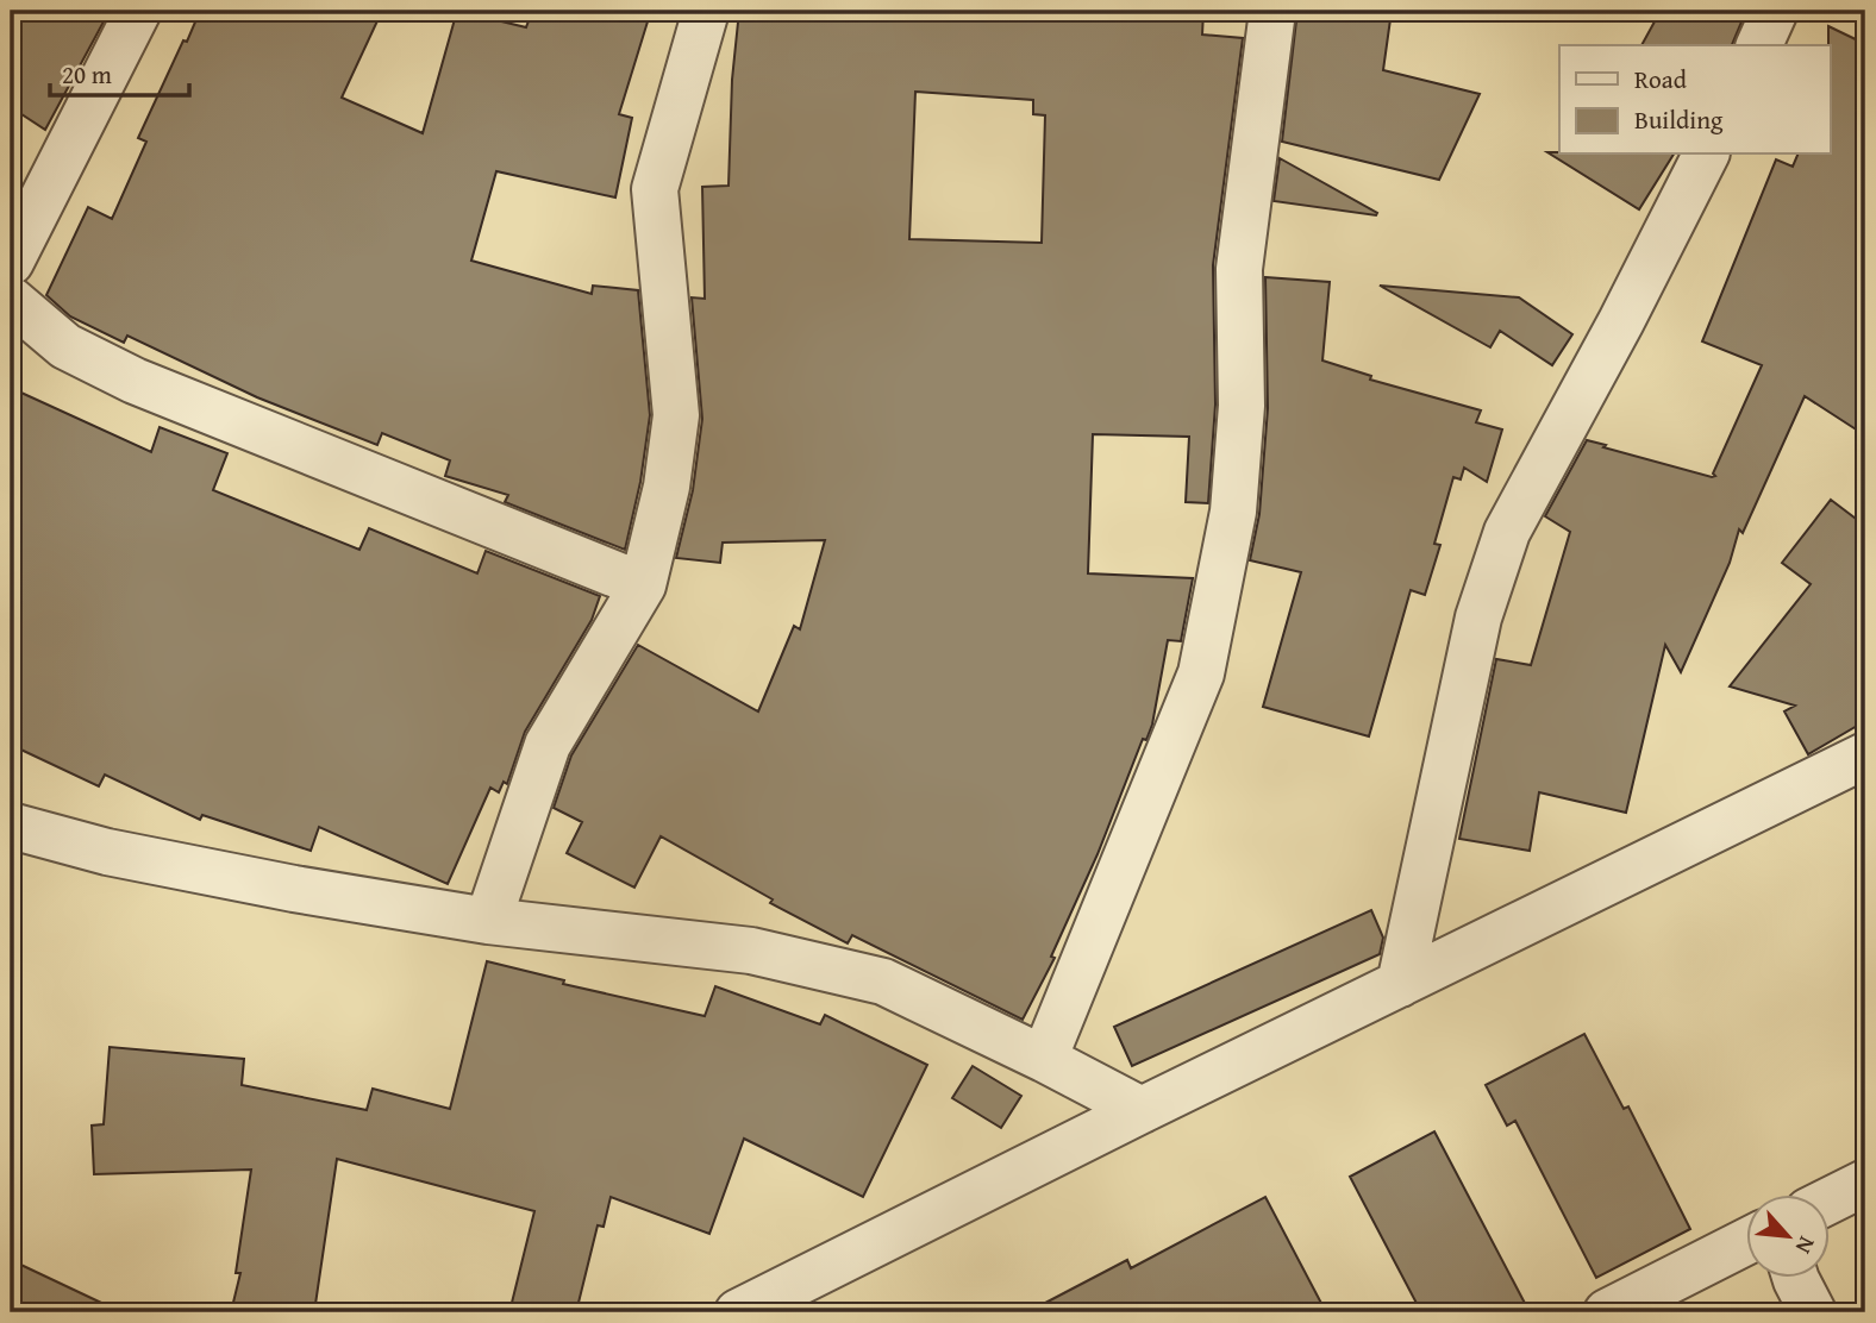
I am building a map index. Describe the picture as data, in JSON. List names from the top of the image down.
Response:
{
  "legend": ["Road", "Building"],
  "scale_bar": "20 m",
  "north": "bottom right"
}
